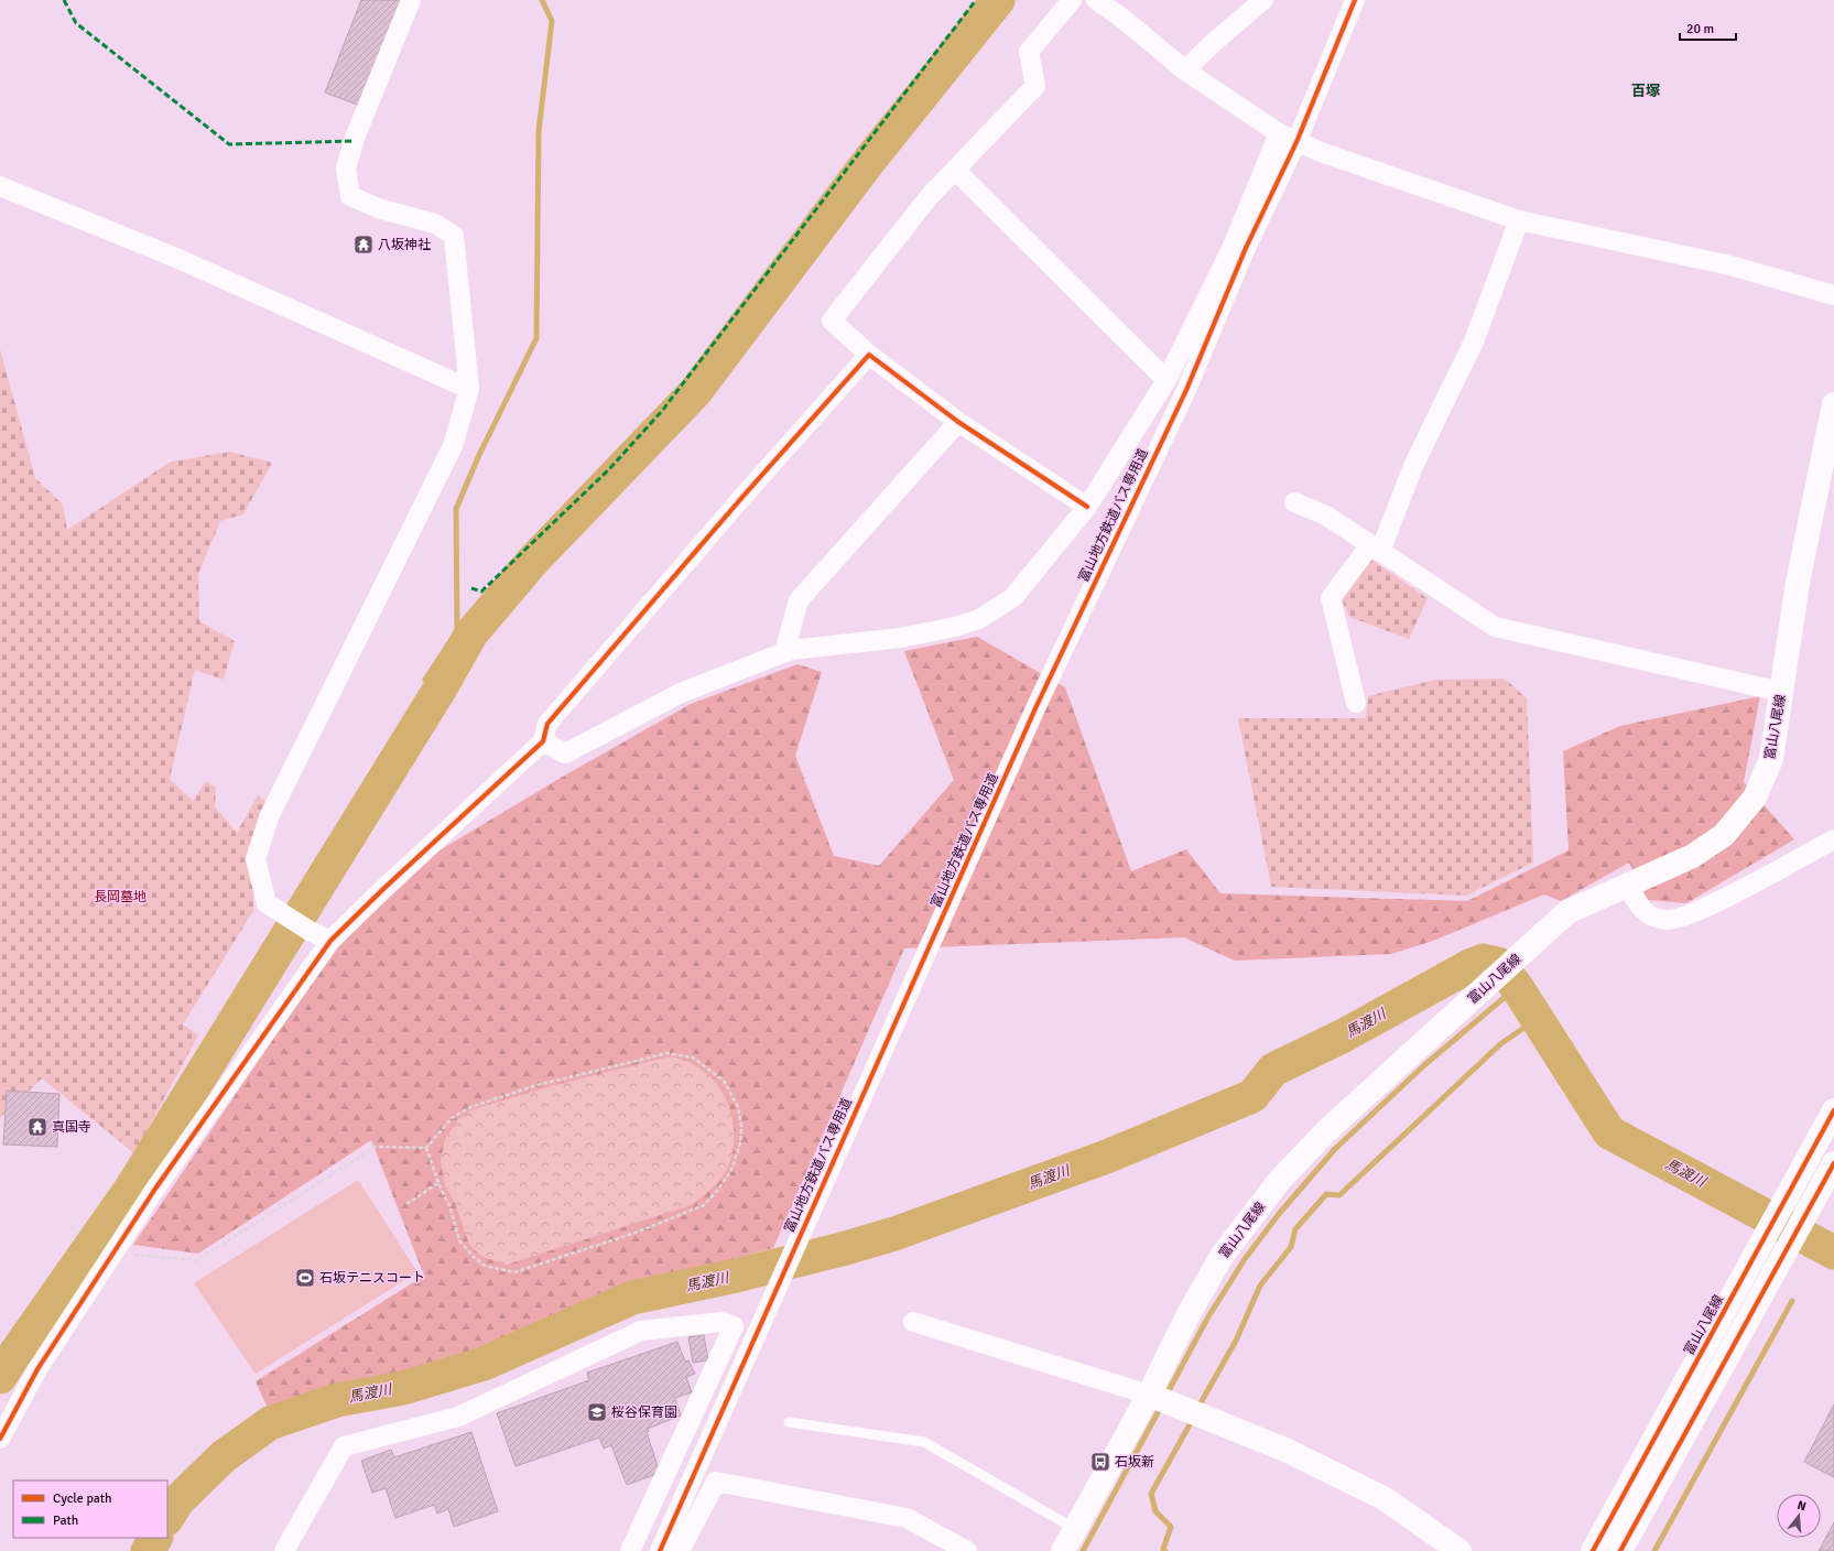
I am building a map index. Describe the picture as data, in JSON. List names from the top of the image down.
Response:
{
  "streets": {
    "main road": ["富山八尾線"],
    "street": ["富山地方鉄道バス専用道"]
  },
  "districts": ["百塚"],
  "water": ["馬渡川"],
  "parks": ["長岡墓地"],
  "places": {
    "temple": ["八坂神社", "真国寺"],
    "sports": ["石坂テニスコート"],
    "school or university": ["桜谷保育園"],
    "bus stop": ["石坂新"]
  },
  "legend": ["Cycle path", "Path"],
  "scale_bar": "20 m",
  "north": "top"
}
